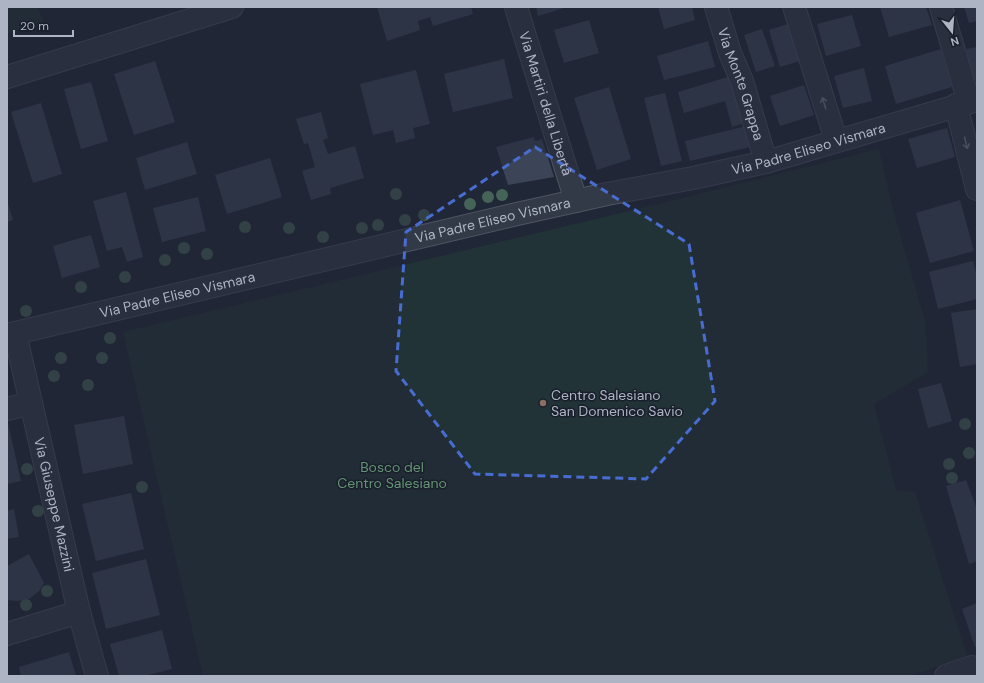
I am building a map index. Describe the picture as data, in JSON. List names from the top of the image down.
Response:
{
  "streets": {
    "street": [
      "Via Monte Grappa",
      "Via Martiri della Libertà",
      "Via Padre Eliseo Vismara",
      "Via Giuseppe Mazzini"
    ]
  },
  "crossings": [
    ["Via Monte Grappa", "Via Padre Eliseo Vismara"],
    ["Via Martiri della Libertà", "Via Padre Eliseo Vismara"],
    ["Via Padre Eliseo Vismara", "Via Giuseppe Mazzini"]
  ],
  "parks": ["Bosco del Centro Salesiano"],
  "places": ["Centro Salesiano San Domenico Savio"],
  "scale_bar": "20 m",
  "north": "bottom"
}
